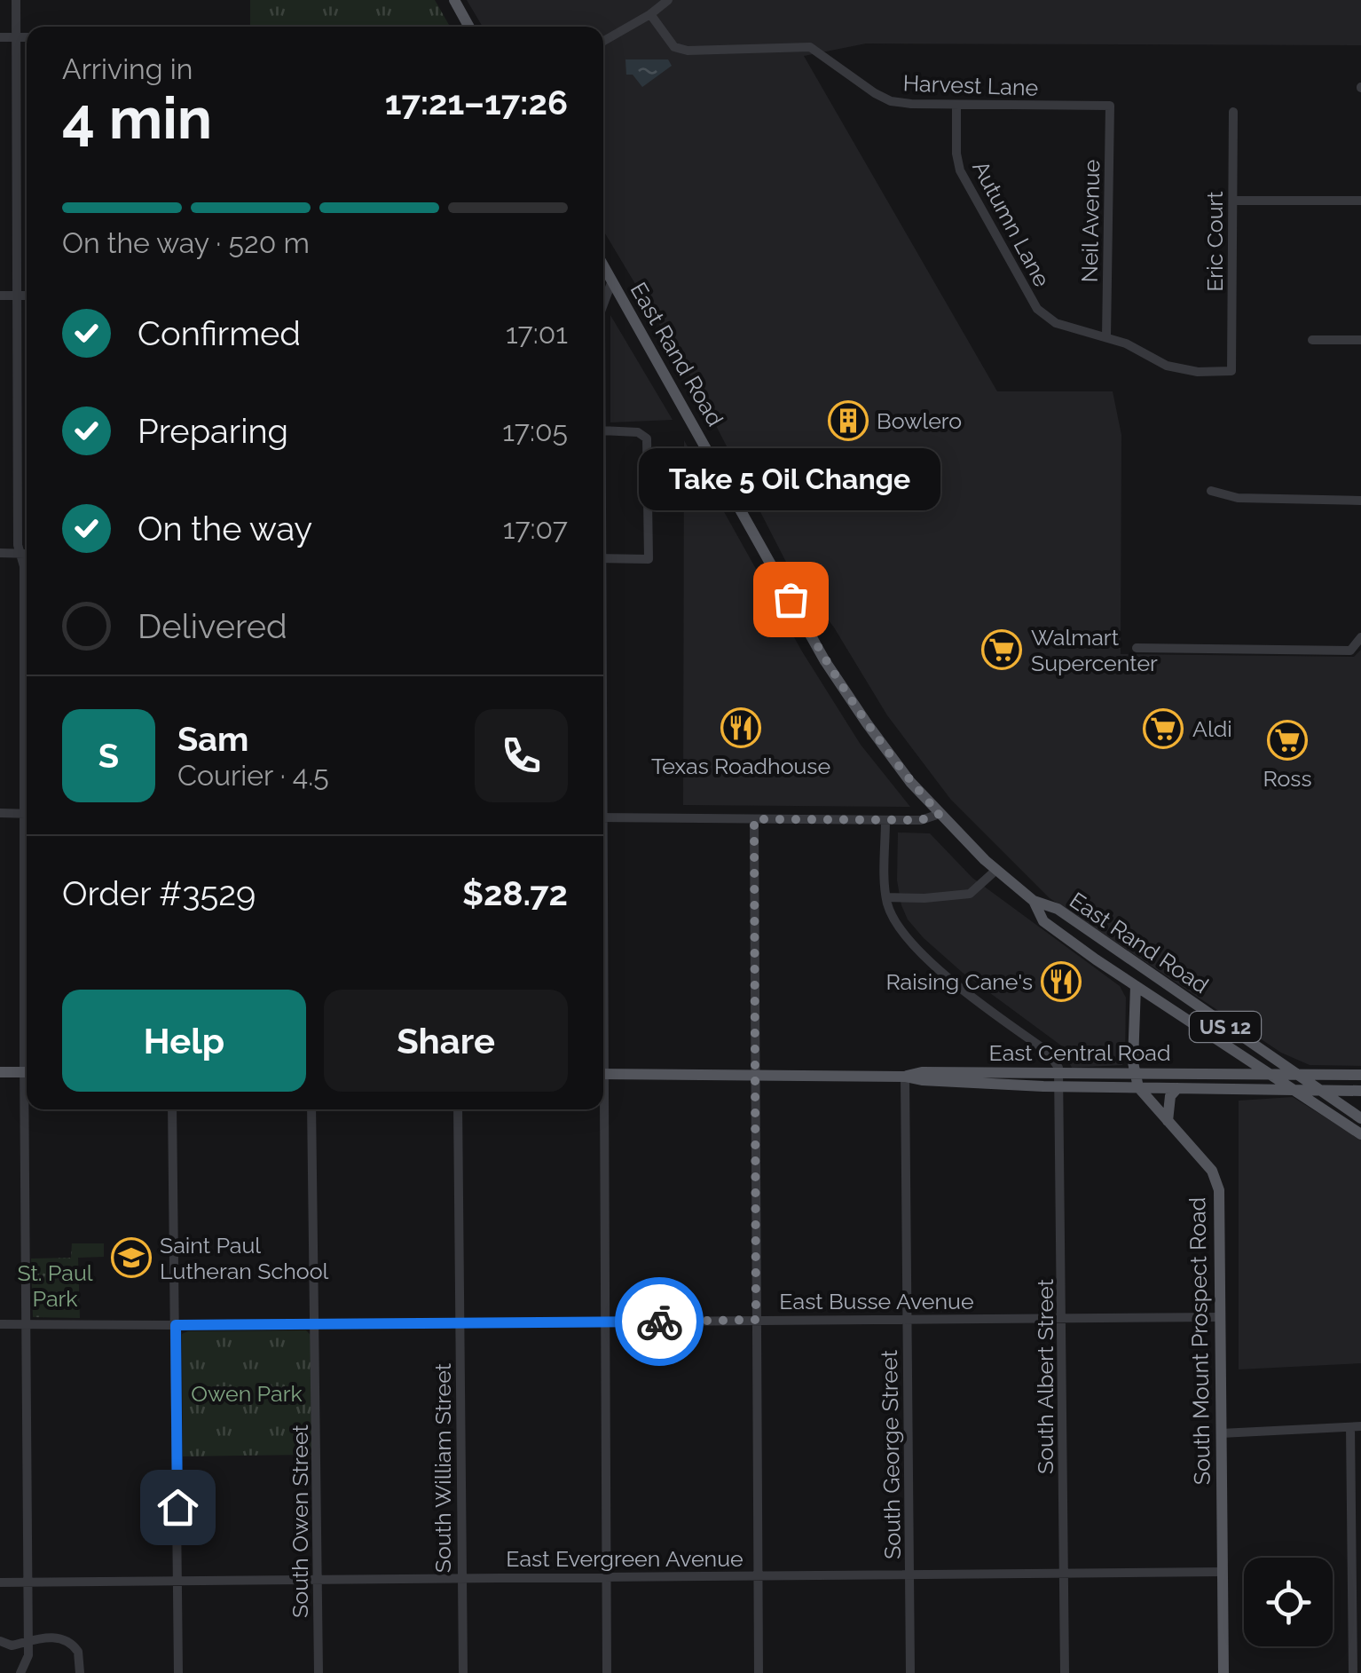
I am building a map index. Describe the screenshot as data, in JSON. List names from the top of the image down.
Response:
{
  "streets": {
    "main road": [
      "East Rand Road",
      "US 12",
      "East Central Road",
      "South Mount Prospect Road"
    ],
    "street": [
      "Harvest Lane",
      "Neil Avenue",
      "Autumn Lane",
      "Eric Court",
      "East Busse Avenue",
      "South Albert Street",
      "South George Street",
      "South William Street",
      "South Owen Street",
      "East Evergreen Avenue"
    ]
  },
  "crossings": [
    ["Harvest Lane", "Neil Avenue"],
    ["Harvest Lane", "Autumn Lane"],
    ["Neil Avenue", "Autumn Lane"],
    ["Autumn Lane", "Eric Court"],
    ["East Rand Road", "US 12"],
    ["East Rand Road", "East Central Road"],
    ["East Rand Road", "South Mount Prospect Road"],
    ["US 12", "East Central Road"],
    ["East Central Road", "South Mount Prospect Road"],
    ["East Central Road", "South Albert Street"],
    ["East Central Road", "South George Street"],
    ["East Busse Avenue", "South Mount Prospect Road"],
    ["East Busse Avenue", "South Albert Street"],
    ["East Busse Avenue", "South George Street"],
    ["East Busse Avenue", "South William Street"],
    ["East Busse Avenue", "South Owen Street"],
    ["South Mount Prospect Road", "East Evergreen Avenue"],
    ["South Albert Street", "East Evergreen Avenue"],
    ["South George Street", "East Evergreen Avenue"],
    ["South William Street", "East Evergreen Avenue"],
    ["South Owen Street", "East Evergreen Avenue"]
  ],
  "parks": ["St. Paul Park", "Owen Park"],
  "places": {
    "building": ["Bowlero"],
    "other": ["Take 5 Oil Change"],
    "supermarket": ["Walmart Supercenter", "Aldi", "Ross"],
    "restaurant": ["Texas Roadhouse", "Raising Cane's"],
    "school or university": ["Saint Paul Lutheran School"]
  },
  "page": {
    "heading": ["4 min", "Arriving in", "17:21–17:26"],
    "panel": [
      "Sam",
      "Courier · 4.5",
      "Order #3529",
      "$28.72"
    ],
    "bar": "On the way · 520 m",
    "list": [
      ["Confirmed", "17:01"],
      ["Preparing", "17:05"],
      ["On the way", "17:07"],
      "Delivered"
    ],
    "bubble": "Take 5 Oil Change",
    "round": "S",
    "buttons": ["Help", "Share"]
  }
}
